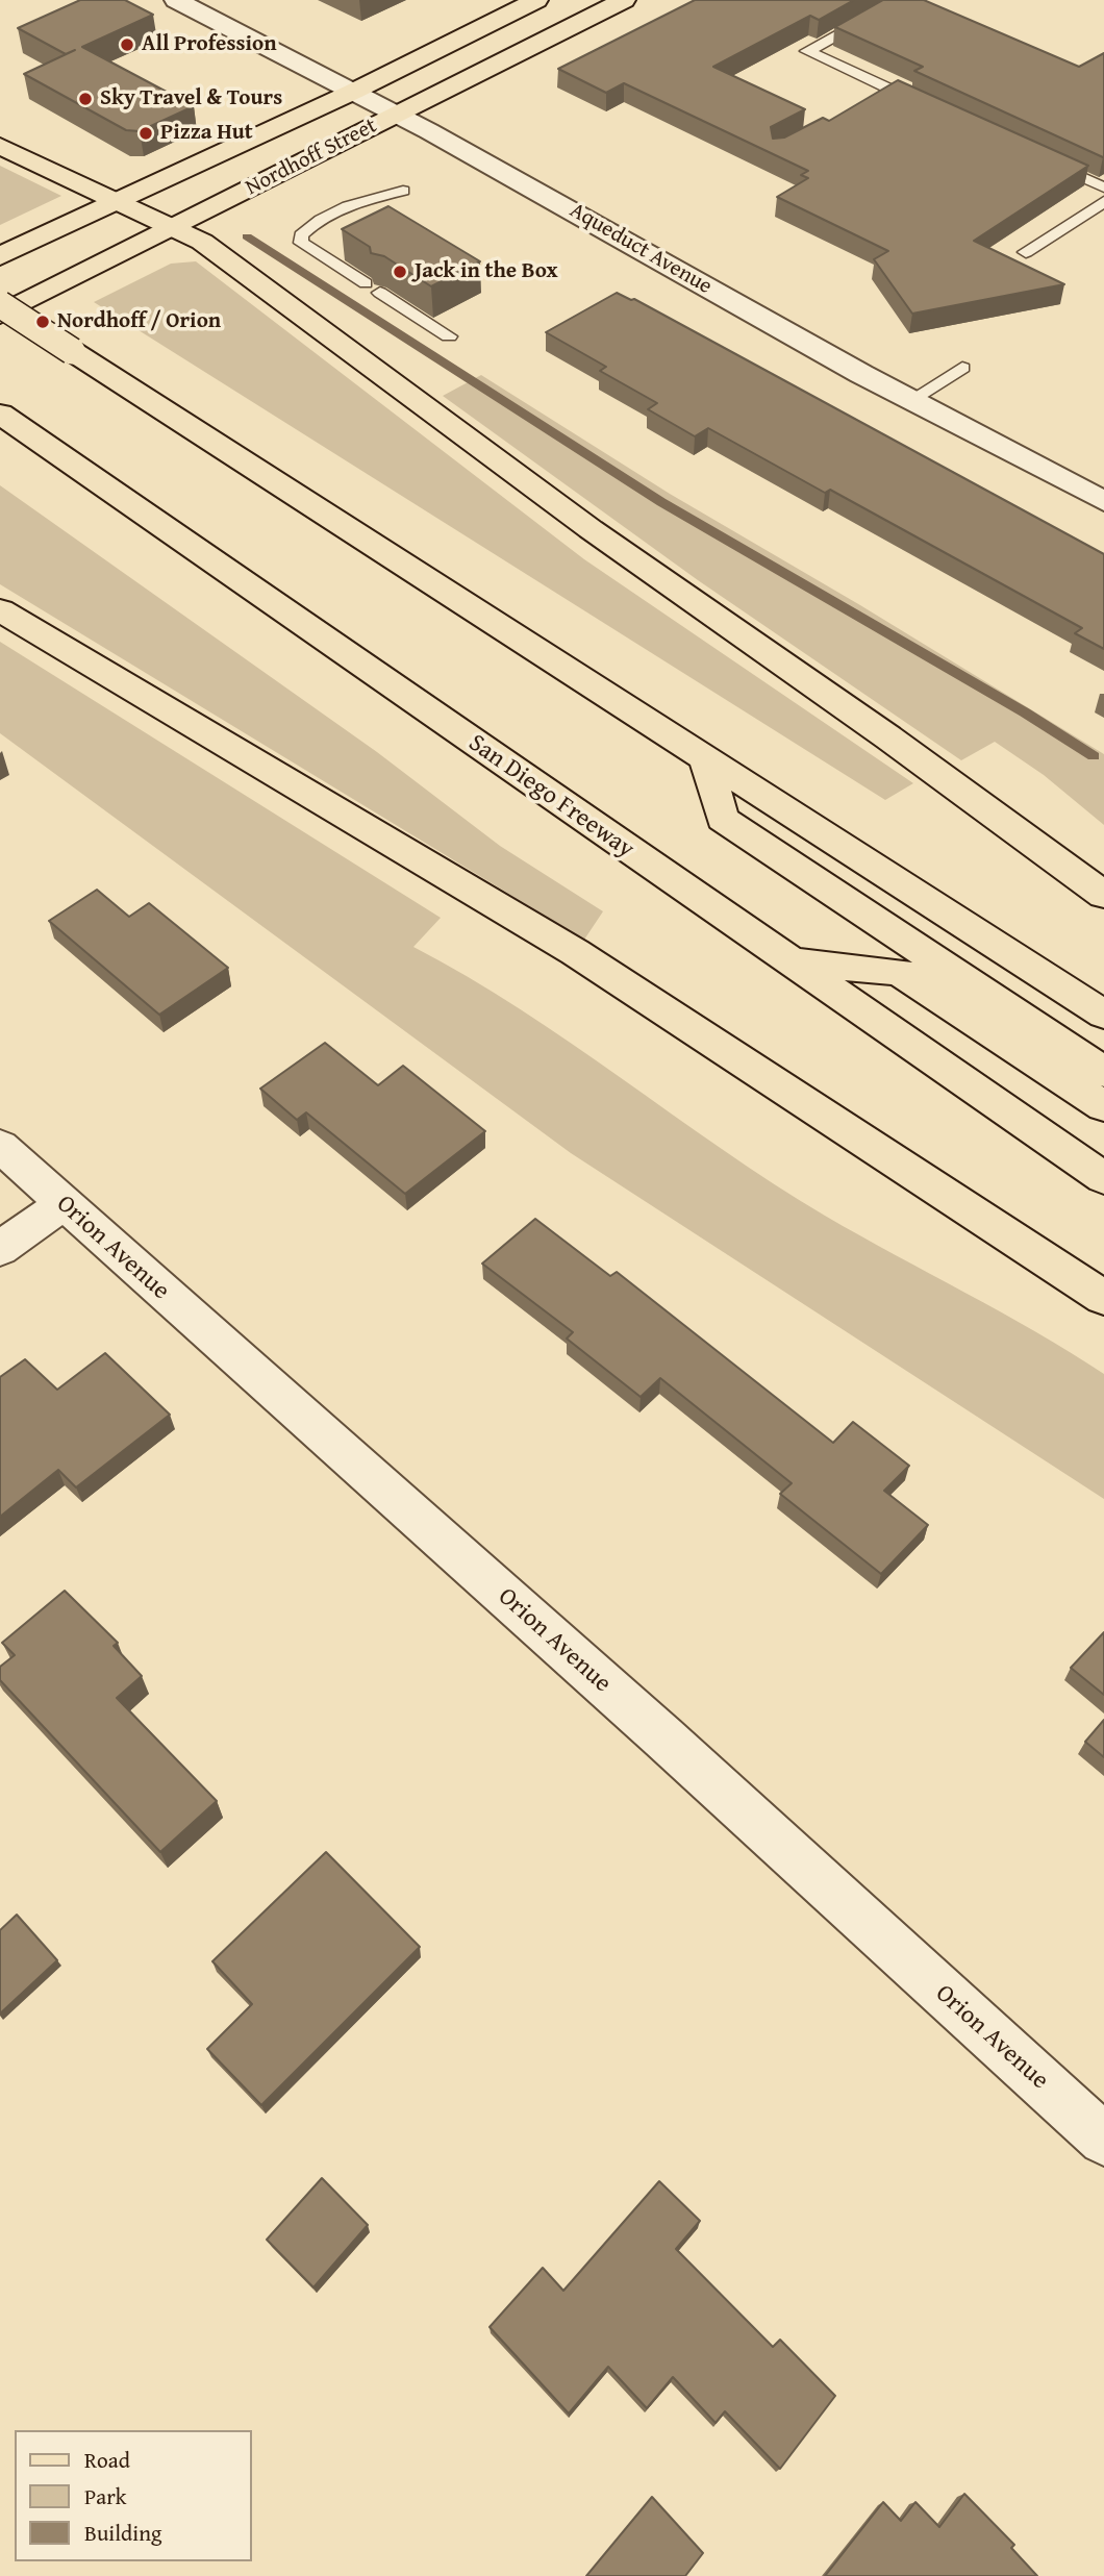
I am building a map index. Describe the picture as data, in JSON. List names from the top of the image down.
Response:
{
  "streets": {
    "main road": ["Nordhoff Street", "San Diego Freeway"],
    "street": ["Aqueduct Avenue", "Orion Avenue"]
  },
  "crossings": [
    ["Nordhoff Street", "Aqueduct Avenue"]
  ],
  "places": [
    "All Profession",
    "Sky Travel & Tours",
    "Pizza Hut",
    "Jack in the Box",
    "Nordhoff / Orion"
  ],
  "legend": ["Road", "Park", "Building"]
}
